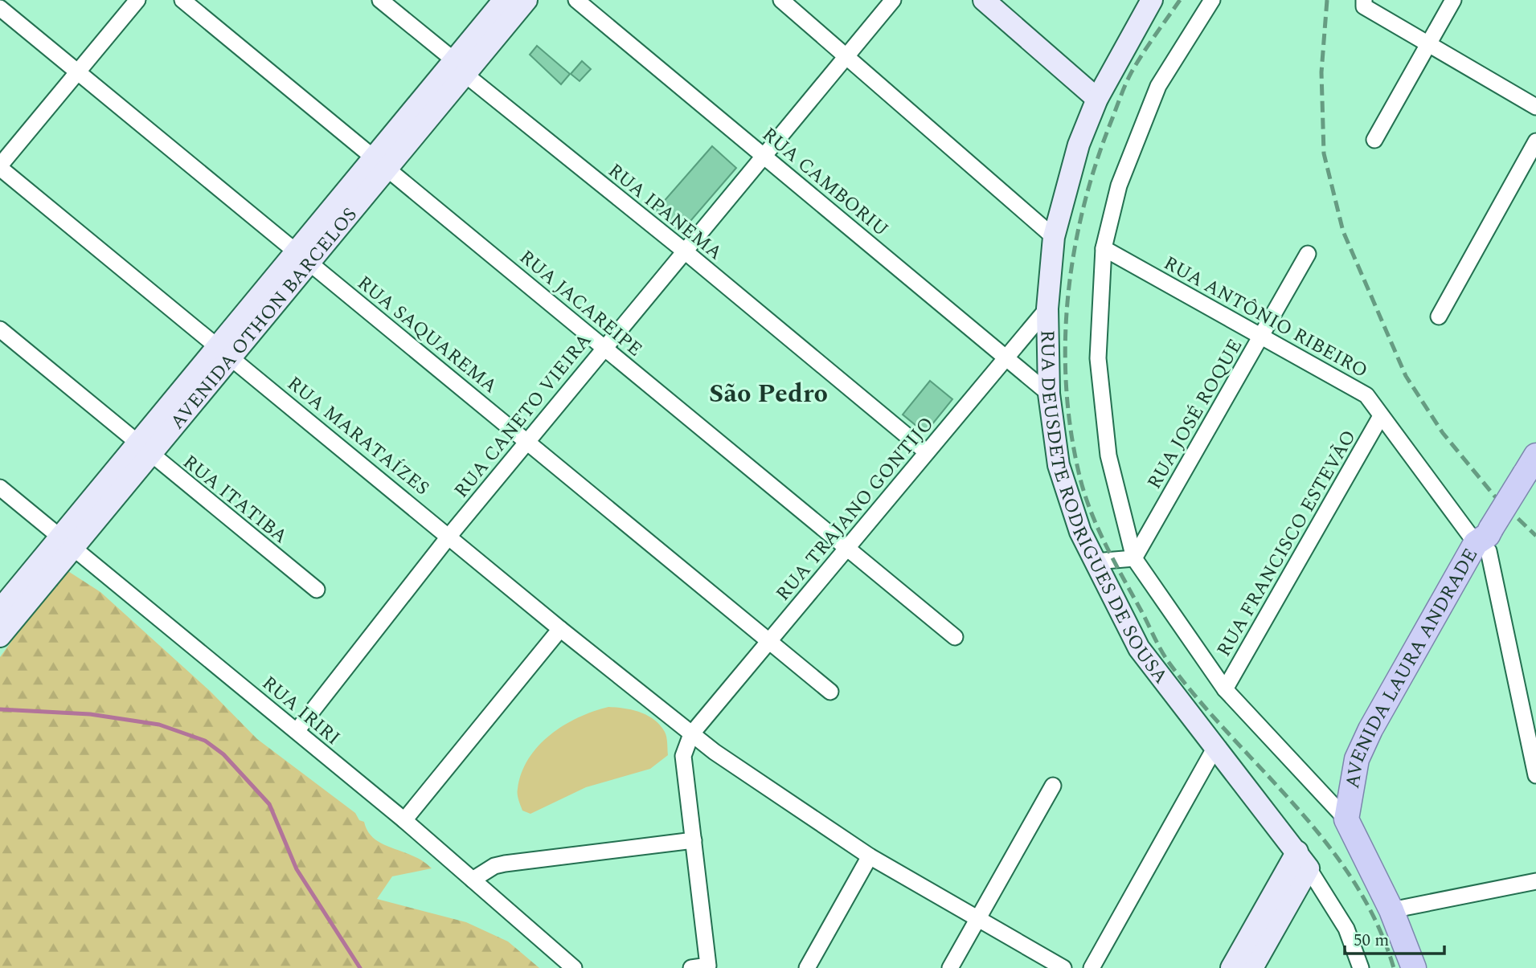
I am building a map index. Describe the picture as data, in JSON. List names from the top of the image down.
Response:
{
  "streets": {
    "main road": ["AVENIDA LAURA ANDRADE"],
    "street": [
      "RUA CAMBORIU",
      "RUA IPANEMA",
      "RUA JACAREIPE",
      "RUA ANTÔNIO RIBEIRO",
      "AVENIDA OTHON BARCELOS",
      "RUA SAQUAREMA",
      "RUA JOSÉ ROQUE",
      "RUA CANETO VIEIRA",
      "RUA MARATAÍZES",
      "RUA ITATIBA",
      "RUA DEUSDETE RODRIGUES DE SOUSA",
      "RUA TRAJANO GONTIJO",
      "RUA FRANCISCO ESTEVÃO",
      "RUA IRIRI"
    ]
  },
  "crossings": [
    ["RUA CAMBORIU", "RUA CANETO VIEIRA"],
    ["RUA CAMBORIU", "RUA DEUSDETE RODRIGUES DE SOUSA"],
    ["RUA CAMBORIU", "RUA TRAJANO GONTIJO"],
    ["RUA IPANEMA", "AVENIDA OTHON BARCELOS"],
    ["RUA IPANEMA", "RUA CANETO VIEIRA"],
    ["RUA IPANEMA", "RUA TRAJANO GONTIJO"],
    ["RUA JACAREIPE", "AVENIDA OTHON BARCELOS"],
    ["RUA JACAREIPE", "RUA CANETO VIEIRA"],
    ["RUA JACAREIPE", "RUA TRAJANO GONTIJO"],
    ["RUA ANTÔNIO RIBEIRO", "RUA JOSÉ ROQUE"],
    ["RUA ANTÔNIO RIBEIRO", "RUA FRANCISCO ESTEVÃO"],
    ["RUA ANTÔNIO RIBEIRO", "AVENIDA LAURA ANDRADE"],
    ["AVENIDA OTHON BARCELOS", "RUA SAQUAREMA"],
    ["AVENIDA OTHON BARCELOS", "RUA MARATAÍZES"],
    ["AVENIDA OTHON BARCELOS", "RUA ITATIBA"],
    ["AVENIDA OTHON BARCELOS", "RUA IRIRI"],
    ["RUA SAQUAREMA", "RUA CANETO VIEIRA"],
    ["RUA SAQUAREMA", "RUA TRAJANO GONTIJO"],
    ["RUA CANETO VIEIRA", "RUA MARATAÍZES"],
    ["RUA CANETO VIEIRA", "RUA IRIRI"],
    ["RUA MARATAÍZES", "RUA TRAJANO GONTIJO"],
    ["RUA DEUSDETE RODRIGUES DE SOUSA", "RUA TRAJANO GONTIJO"]
  ],
  "districts": ["São Pedro"],
  "scale_bar": "50 m"
}
